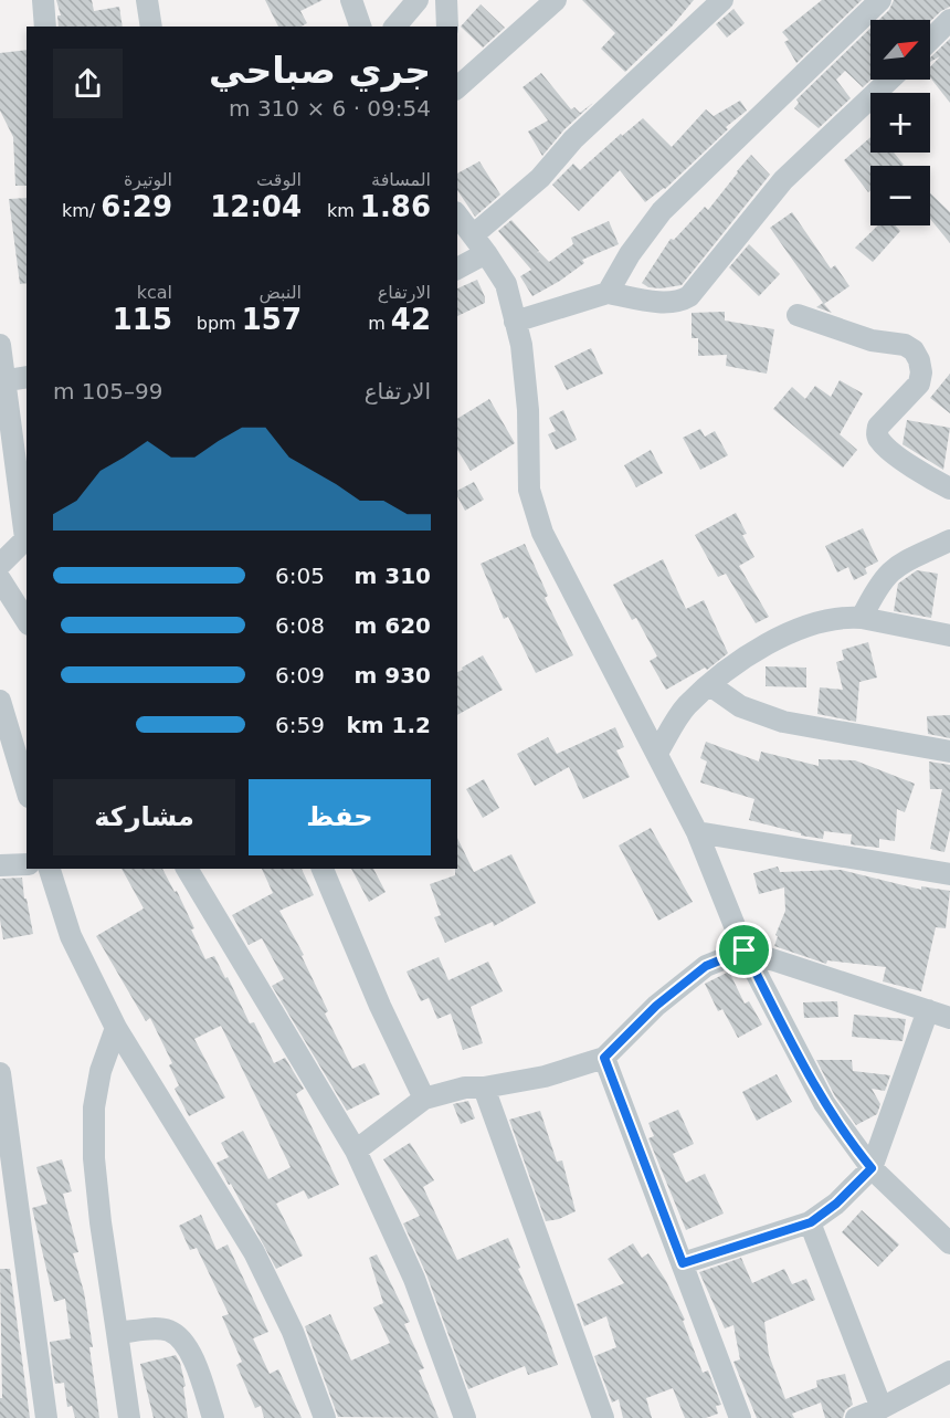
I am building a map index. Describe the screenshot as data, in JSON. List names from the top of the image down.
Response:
{
  "north": "top right",
  "page": {
    "map_buttons": ["+", "−"],
    "heading": ["جري صباحي", "09:54 · 6 × 310 m"],
    "stats": [
      ["المسافة", "1.86 km"],
      ["الوقت", "12:04"],
      ["الوتيرة", "6:29 /km"],
      ["الارتفاع", "42 m"],
      ["النبض", "157 bpm"],
      ["kcal", "115"]
    ],
    "chart": ["الارتفاع", "99–105 m"],
    "list": [
      {
        "name": "310 m",
        "note": "6:05"
      },
      {
        "name": "620 m",
        "note": "6:08"
      },
      {
        "name": "930 m",
        "note": "6:09"
      },
      {
        "name": "1.2 km",
        "note": "6:59"
      }
    ],
    "buttons": ["حفظ", "مشاركة"]
  }
}
